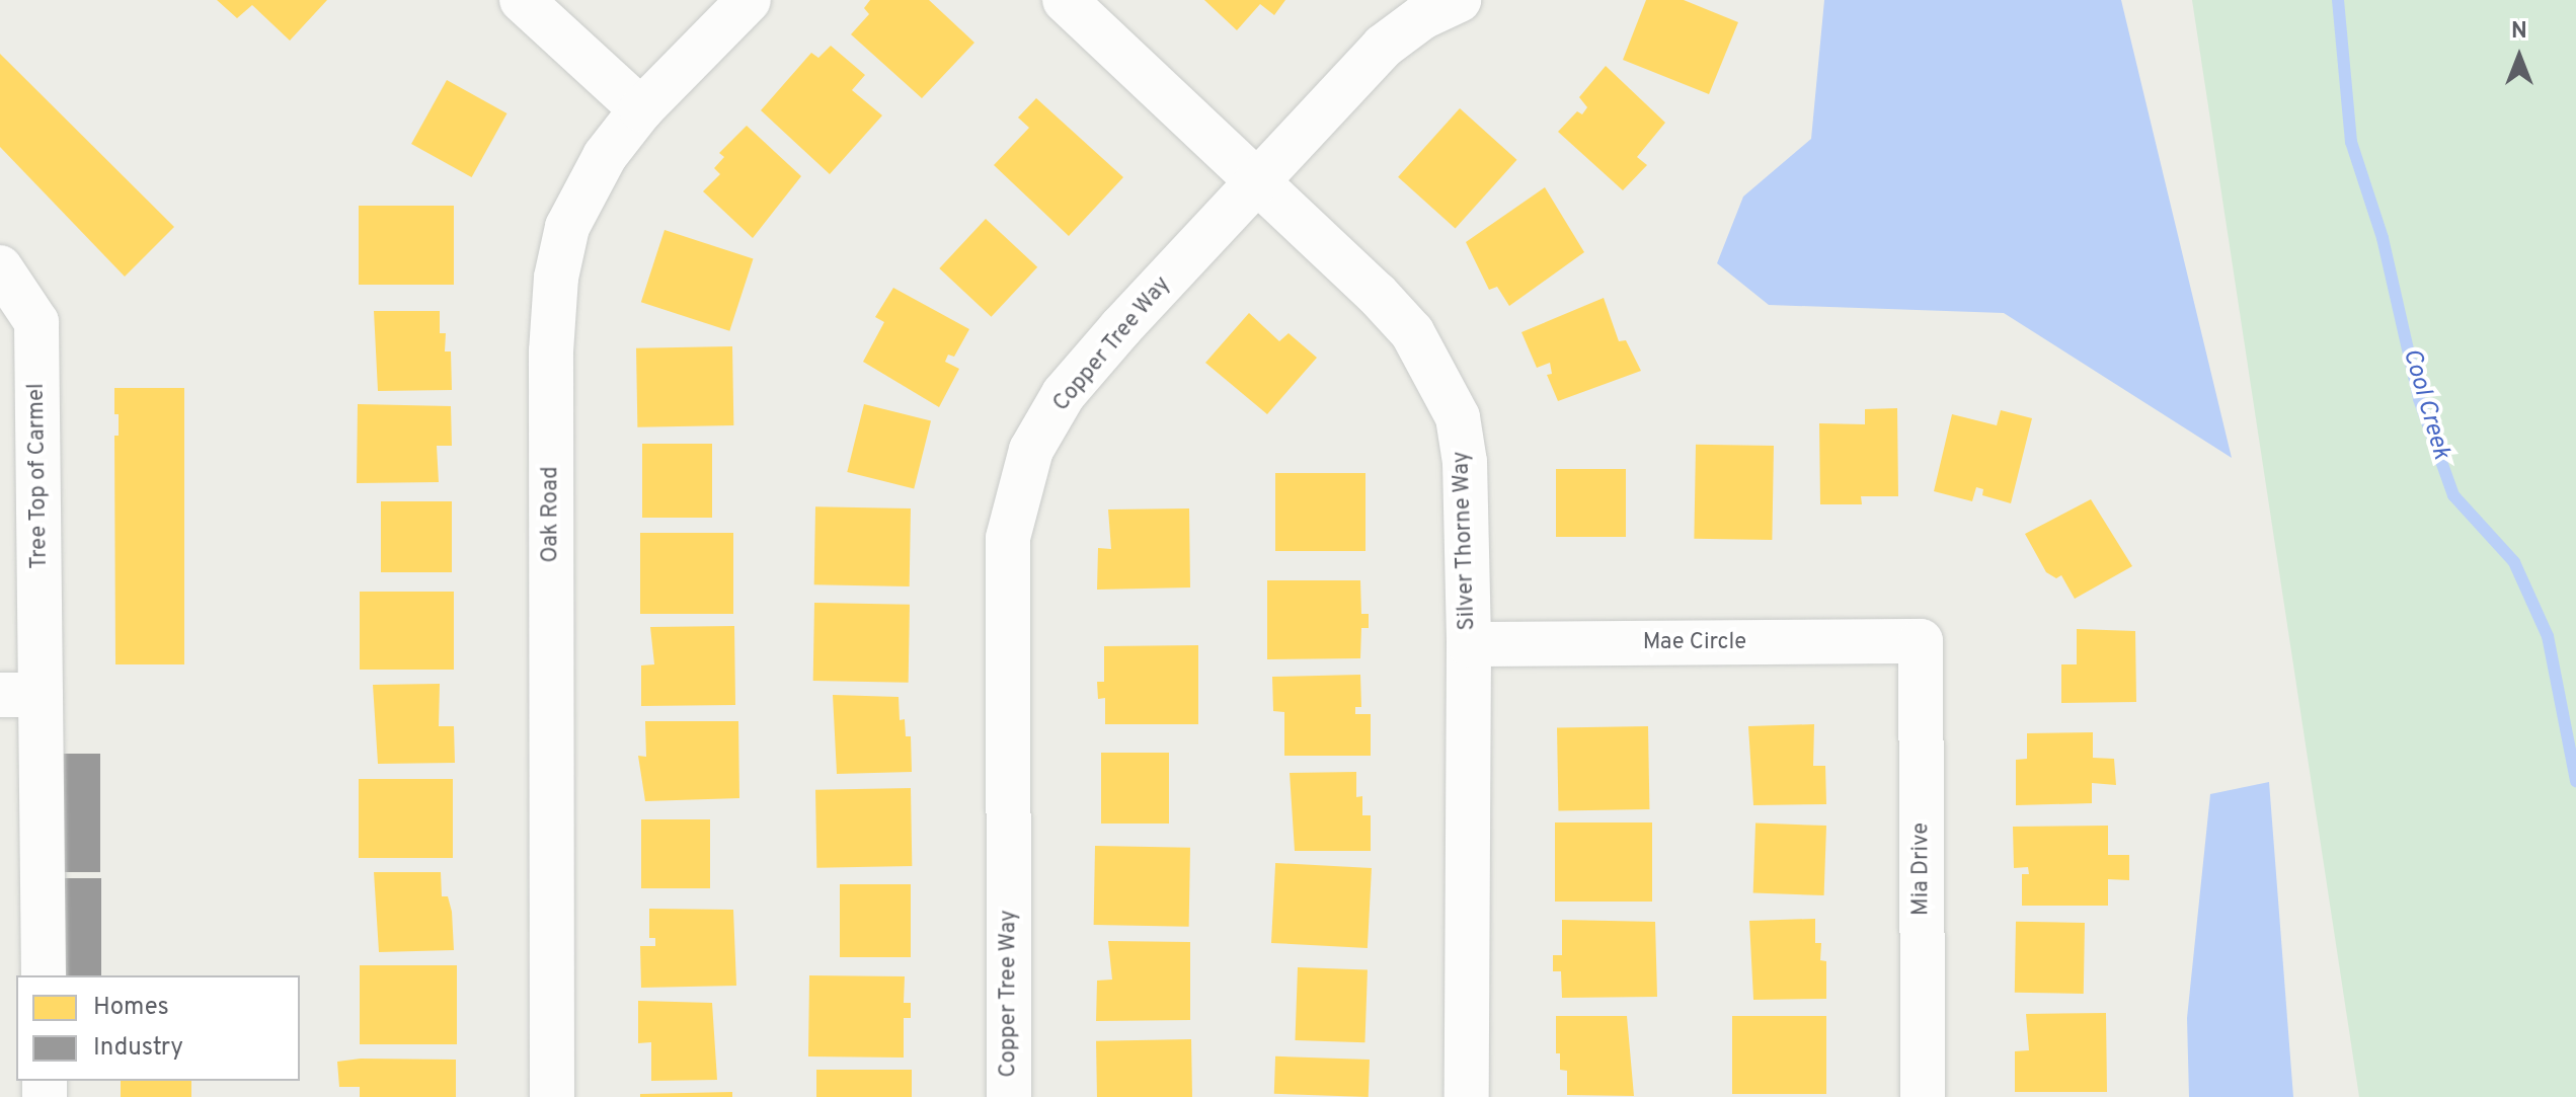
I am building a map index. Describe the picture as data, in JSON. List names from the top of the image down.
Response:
{
  "streets": {
    "street": [
      "Copper Tree Way",
      "Tree Top of Carmel",
      "Oak Road",
      "Silver Thorne Way",
      "Mae Circle",
      "Mia Drive"
    ]
  },
  "crossings": [
    ["Copper Tree Way", "Silver Thorne Way"],
    ["Silver Thorne Way", "Mae Circle"],
    ["Mae Circle", "Mia Drive"]
  ],
  "water": ["Cool Creek"],
  "legend": ["Homes", "Industry"],
  "north": "top"
}
